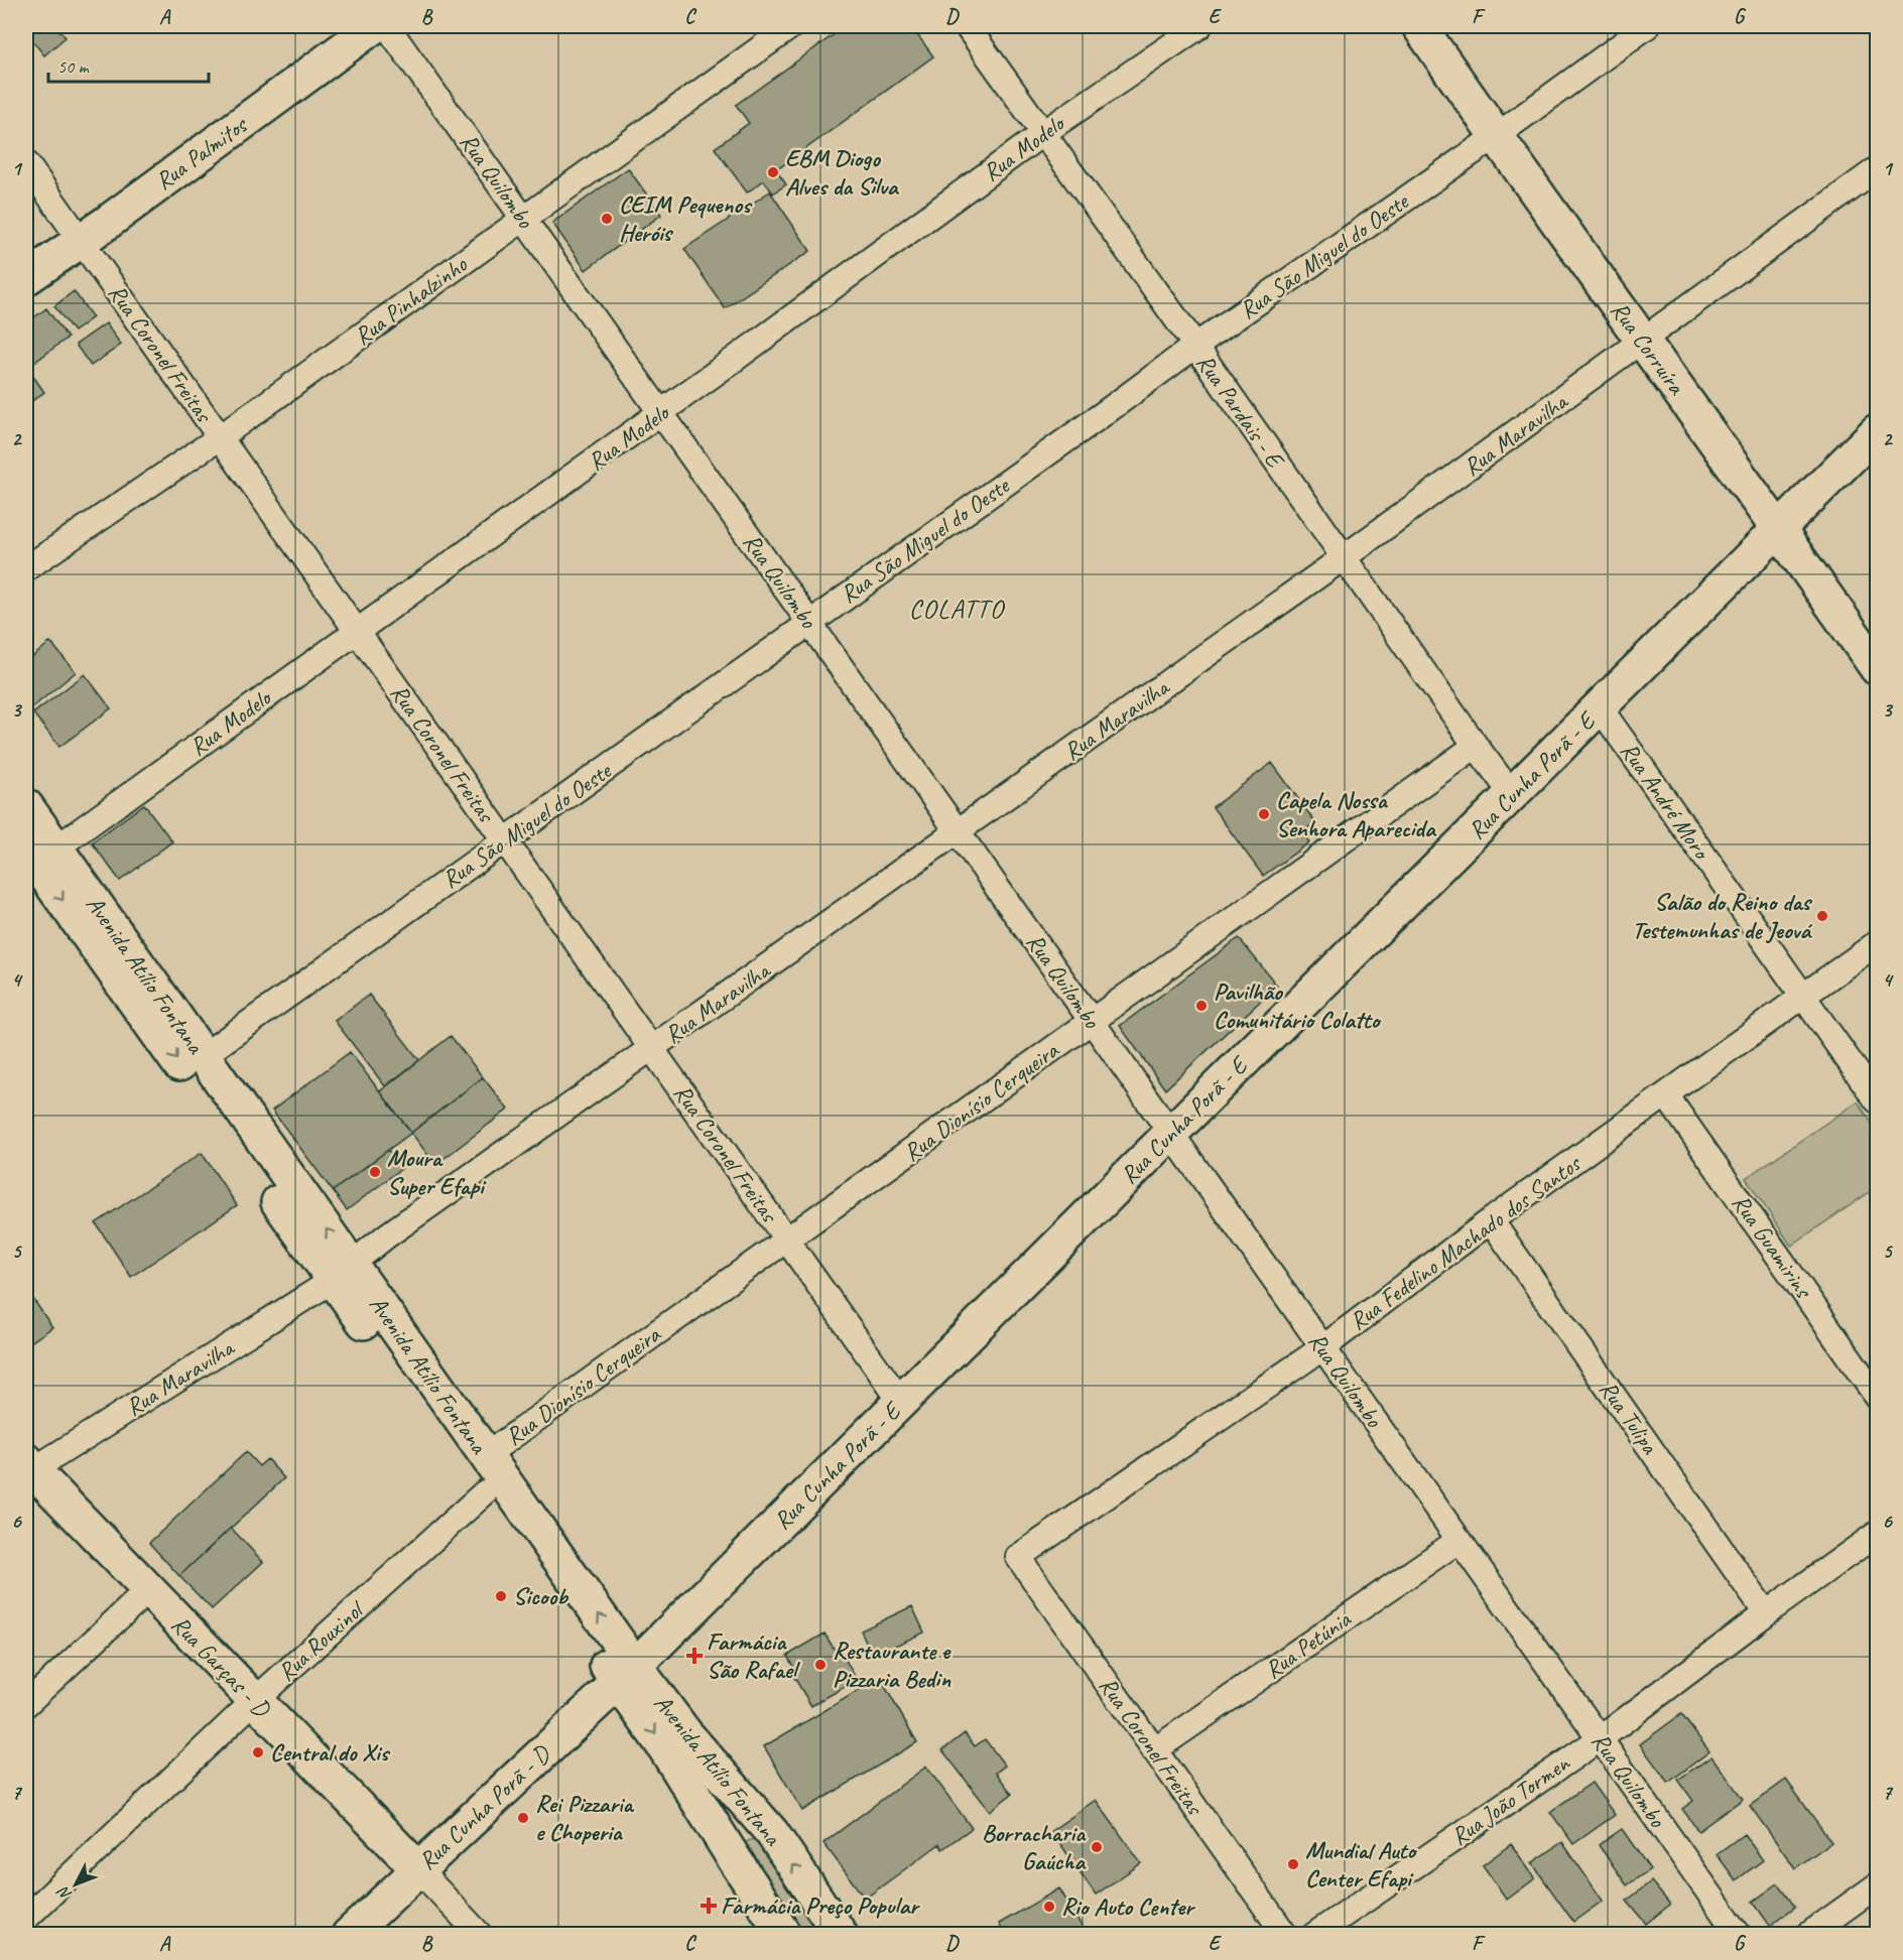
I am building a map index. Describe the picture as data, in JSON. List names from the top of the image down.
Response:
{
  "streets": {
    "street": [
      "Rua Modelo",
      "Rua Palmitos",
      "Rua Quilombo",
      "Rua São Miguel do Oeste",
      "Rua Pinhalzinho",
      "Rua Corruíra",
      "Rua Coronel Freitas",
      "Rua Pardais - E",
      "Rua Maravilha",
      "Rua Cunha Porã - E",
      "Rua André Moro",
      "Avenida Atílio Fontana",
      "Rua Dionísio Cerqueira",
      "Rua Fedelino Machado dos Santos",
      "Rua Guamirins",
      "Rua Tulipa",
      "Rua Rouxinol",
      "Rua Petúnia",
      "Rua Garças - D",
      "Rua João Tormen",
      "Rua Cunha Porã - D"
    ]
  },
  "crossings": [
    ["Rua Modelo", "Rua Quilombo"],
    ["Rua Modelo", "Rua Coronel Freitas"],
    ["Rua Modelo", "Rua Pardais - E"],
    ["Rua Modelo", "Avenida Atílio Fontana"],
    ["Rua Palmitos", "Rua Coronel Freitas"],
    ["Rua Quilombo", "Rua São Miguel do Oeste"],
    ["Rua Quilombo", "Rua Pinhalzinho"],
    ["Rua Quilombo", "Rua Maravilha"],
    ["Rua Quilombo", "Rua Cunha Porã - E"],
    ["Rua Quilombo", "Rua Dionísio Cerqueira"],
    ["Rua Quilombo", "Rua Fedelino Machado dos Santos"],
    ["Rua Quilombo", "Rua Petúnia"],
    ["Rua Quilombo", "Rua João Tormen"],
    ["Rua São Miguel do Oeste", "Rua Corruíra"],
    ["Rua São Miguel do Oeste", "Rua Coronel Freitas"],
    ["Rua São Miguel do Oeste", "Rua Pardais - E"],
    ["Rua São Miguel do Oeste", "Avenida Atílio Fontana"],
    ["Rua Pinhalzinho", "Rua Coronel Freitas"],
    ["Rua Corruíra", "Rua Maravilha"],
    ["Rua Corruíra", "Rua Cunha Porã - E"],
    ["Rua Coronel Freitas", "Rua Maravilha"],
    ["Rua Coronel Freitas", "Rua Cunha Porã - E"],
    ["Rua Coronel Freitas", "Rua Dionísio Cerqueira"],
    ["Rua Coronel Freitas", "Rua Fedelino Machado dos Santos"],
    ["Rua Coronel Freitas", "Rua Petúnia"],
    ["Rua Pardais - E", "Rua Maravilha"],
    ["Rua Pardais - E", "Rua Cunha Porã - E"],
    ["Rua Pardais - E", "Rua Dionísio Cerqueira"],
    ["Rua Maravilha", "Avenida Atílio Fontana"],
    ["Rua Maravilha", "Rua Garças - D"],
    ["Rua Cunha Porã - E", "Rua André Moro"],
    ["Rua Cunha Porã - E", "Avenida Atílio Fontana"],
    ["Rua Cunha Porã - E", "Rua Cunha Porã - D"],
    ["Rua André Moro", "Rua Fedelino Machado dos Santos"],
    ["Avenida Atílio Fontana", "Rua Dionísio Cerqueira"],
    ["Avenida Atílio Fontana", "Rua Rouxinol"],
    ["Avenida Atílio Fontana", "Rua Cunha Porã - D"],
    ["Rua Fedelino Machado dos Santos", "Rua Guamirins"],
    ["Rua Fedelino Machado dos Santos", "Rua Tulipa"],
    ["Rua Tulipa", "Rua João Tormen"],
    ["Rua Rouxinol", "Rua Garças - D"],
    ["Rua Garças - D", "Rua Cunha Porã - D"]
  ],
  "districts": ["COLATTO"],
  "places": {
    "other": [
      "EBM Diogo Alves da Silva",
      "CEIM Pequenos Heróis",
      "Capela Nossa Senhora Aparecida",
      "Salão do Reino das Testemunhas de Jeová",
      "Pavilhão Comunitário Colatto",
      "Moura Super Efapi",
      "Sicoob",
      "Restaurante e Pizzaria Bedin",
      "Central do Xis",
      "Rei Pizzaria e Choperia",
      "Borracharia Gaúcha",
      "Mundial Auto Center Efapi",
      "Rio Auto Center"
    ],
    "health": ["Farmácia São Rafael", "Farmácia Preço Popular"]
  },
  "scale_bar": "50 m",
  "north": "bottom left",
  "grid": {
    "columns": [
      "A",
      "B",
      "C",
      "D",
      "E",
      "F",
      "G"
    ],
    "rows": [
      "1",
      "2",
      "3",
      "4",
      "5",
      "6",
      "7"
    ]
  }
}
